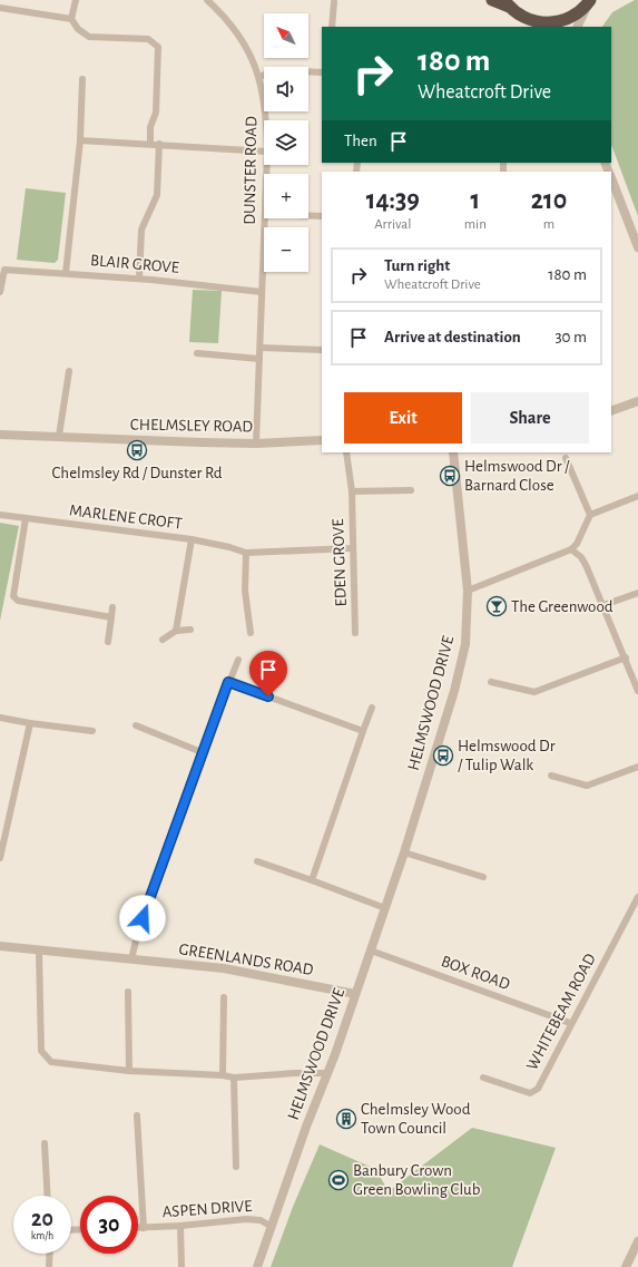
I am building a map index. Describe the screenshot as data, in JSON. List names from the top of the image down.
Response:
{
  "streets": {
    "street": [
      "DUNSTER ROAD",
      "BLAIR GROVE",
      "CHELMSLEY ROAD",
      "MARLENE CROFT",
      "EDEN GROVE",
      "HELMSWOOD DRIVE",
      "GREENLANDS ROAD",
      "BOX ROAD",
      "WHITEBEAM ROAD",
      "ASPEN DRIVE"
    ]
  },
  "crossings": [
    ["DUNSTER ROAD", "BLAIR GROVE"],
    ["DUNSTER ROAD", "CHELMSLEY ROAD"],
    ["MARLENE CROFT", "EDEN GROVE"],
    ["HELMSWOOD DRIVE", "GREENLANDS ROAD"],
    ["HELMSWOOD DRIVE", "BOX ROAD"],
    ["HELMSWOOD DRIVE", "ASPEN DRIVE"],
    ["BOX ROAD", "WHITEBEAM ROAD"]
  ],
  "places": {
    "bus stop": ["Chelmsley Rd / Dunster Rd", "Helmswood Dr / Barnard Close", "Helmswood Dr / Tulip Walk"],
    "bar": ["The Greenwood"],
    "building": ["Chelmsley Wood Town Council"],
    "sports": ["Banbury Crown Green Bowling Club"]
  },
  "north": "top left",
  "page": {
    "map_buttons": ["+", "−"],
    "turn": ["180 m", "Wheatcroft Drive"],
    "then": "Then",
    "eta": [
      "14:39",
      "Arrival",
      "1",
      "min",
      "210",
      "m"
    ],
    "list": [
      {
        "name": "Turn right",
        "note": "Wheatcroft Drive",
        "value": "180 m"
      },
      {
        "name": "Arrive at destination",
        "value": "30 m"
      }
    ],
    "buttons": ["Exit", "Share"],
    "speed": "20 km/h",
    "limit": "30"
  }
}
